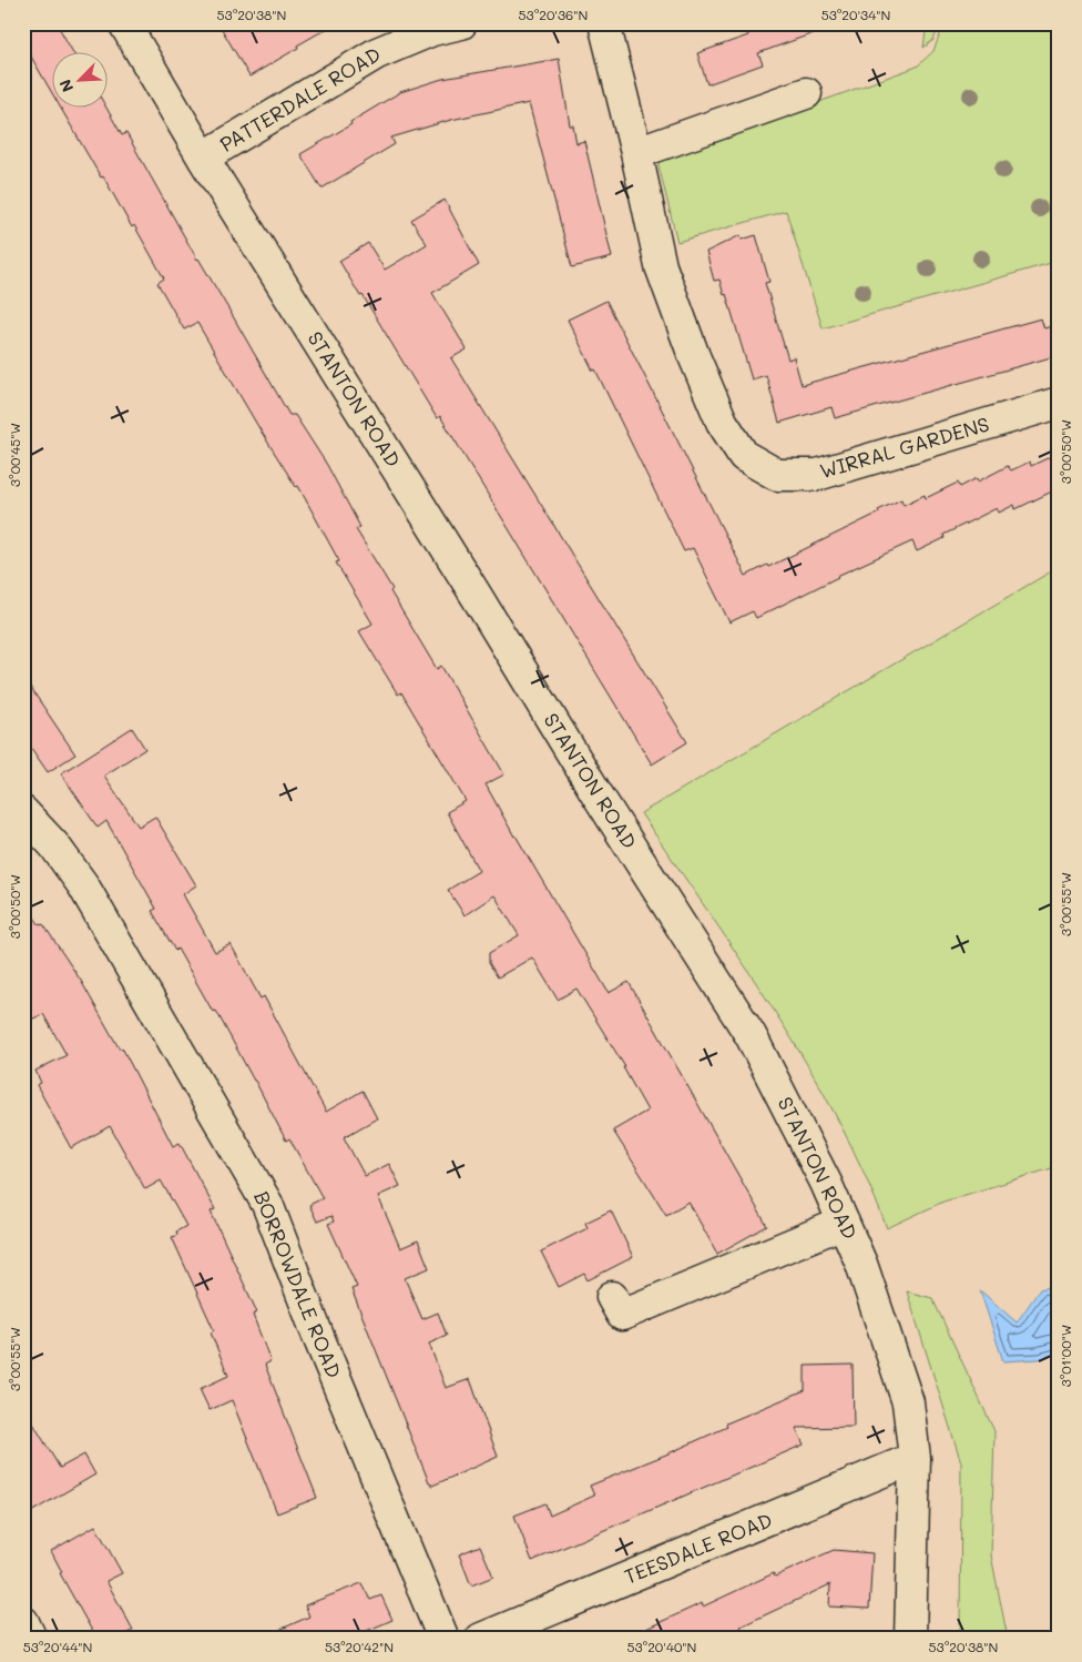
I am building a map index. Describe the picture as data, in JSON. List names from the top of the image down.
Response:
{
  "streets": {
    "street": [
      "PATTERDALE ROAD",
      "STANTON ROAD",
      "WIRRAL GARDENS",
      "BORROWDALE ROAD",
      "TEESDALE ROAD"
    ]
  },
  "crossings": [
    ["PATTERDALE ROAD", "STANTON ROAD"],
    ["STANTON ROAD", "TEESDALE ROAD"]
  ],
  "north": "bottom left",
  "coordinates": [
    "53°20'38\"N",
    "53°20'36\"N",
    "53°20'34\"N",
    "3°00'50\"W",
    "3°00'45\"W",
    "3°00'55\"W",
    "3°01'00\"W",
    "53°20'44\"N",
    "53°20'42\"N",
    "53°20'40\"N"
  ]
}
